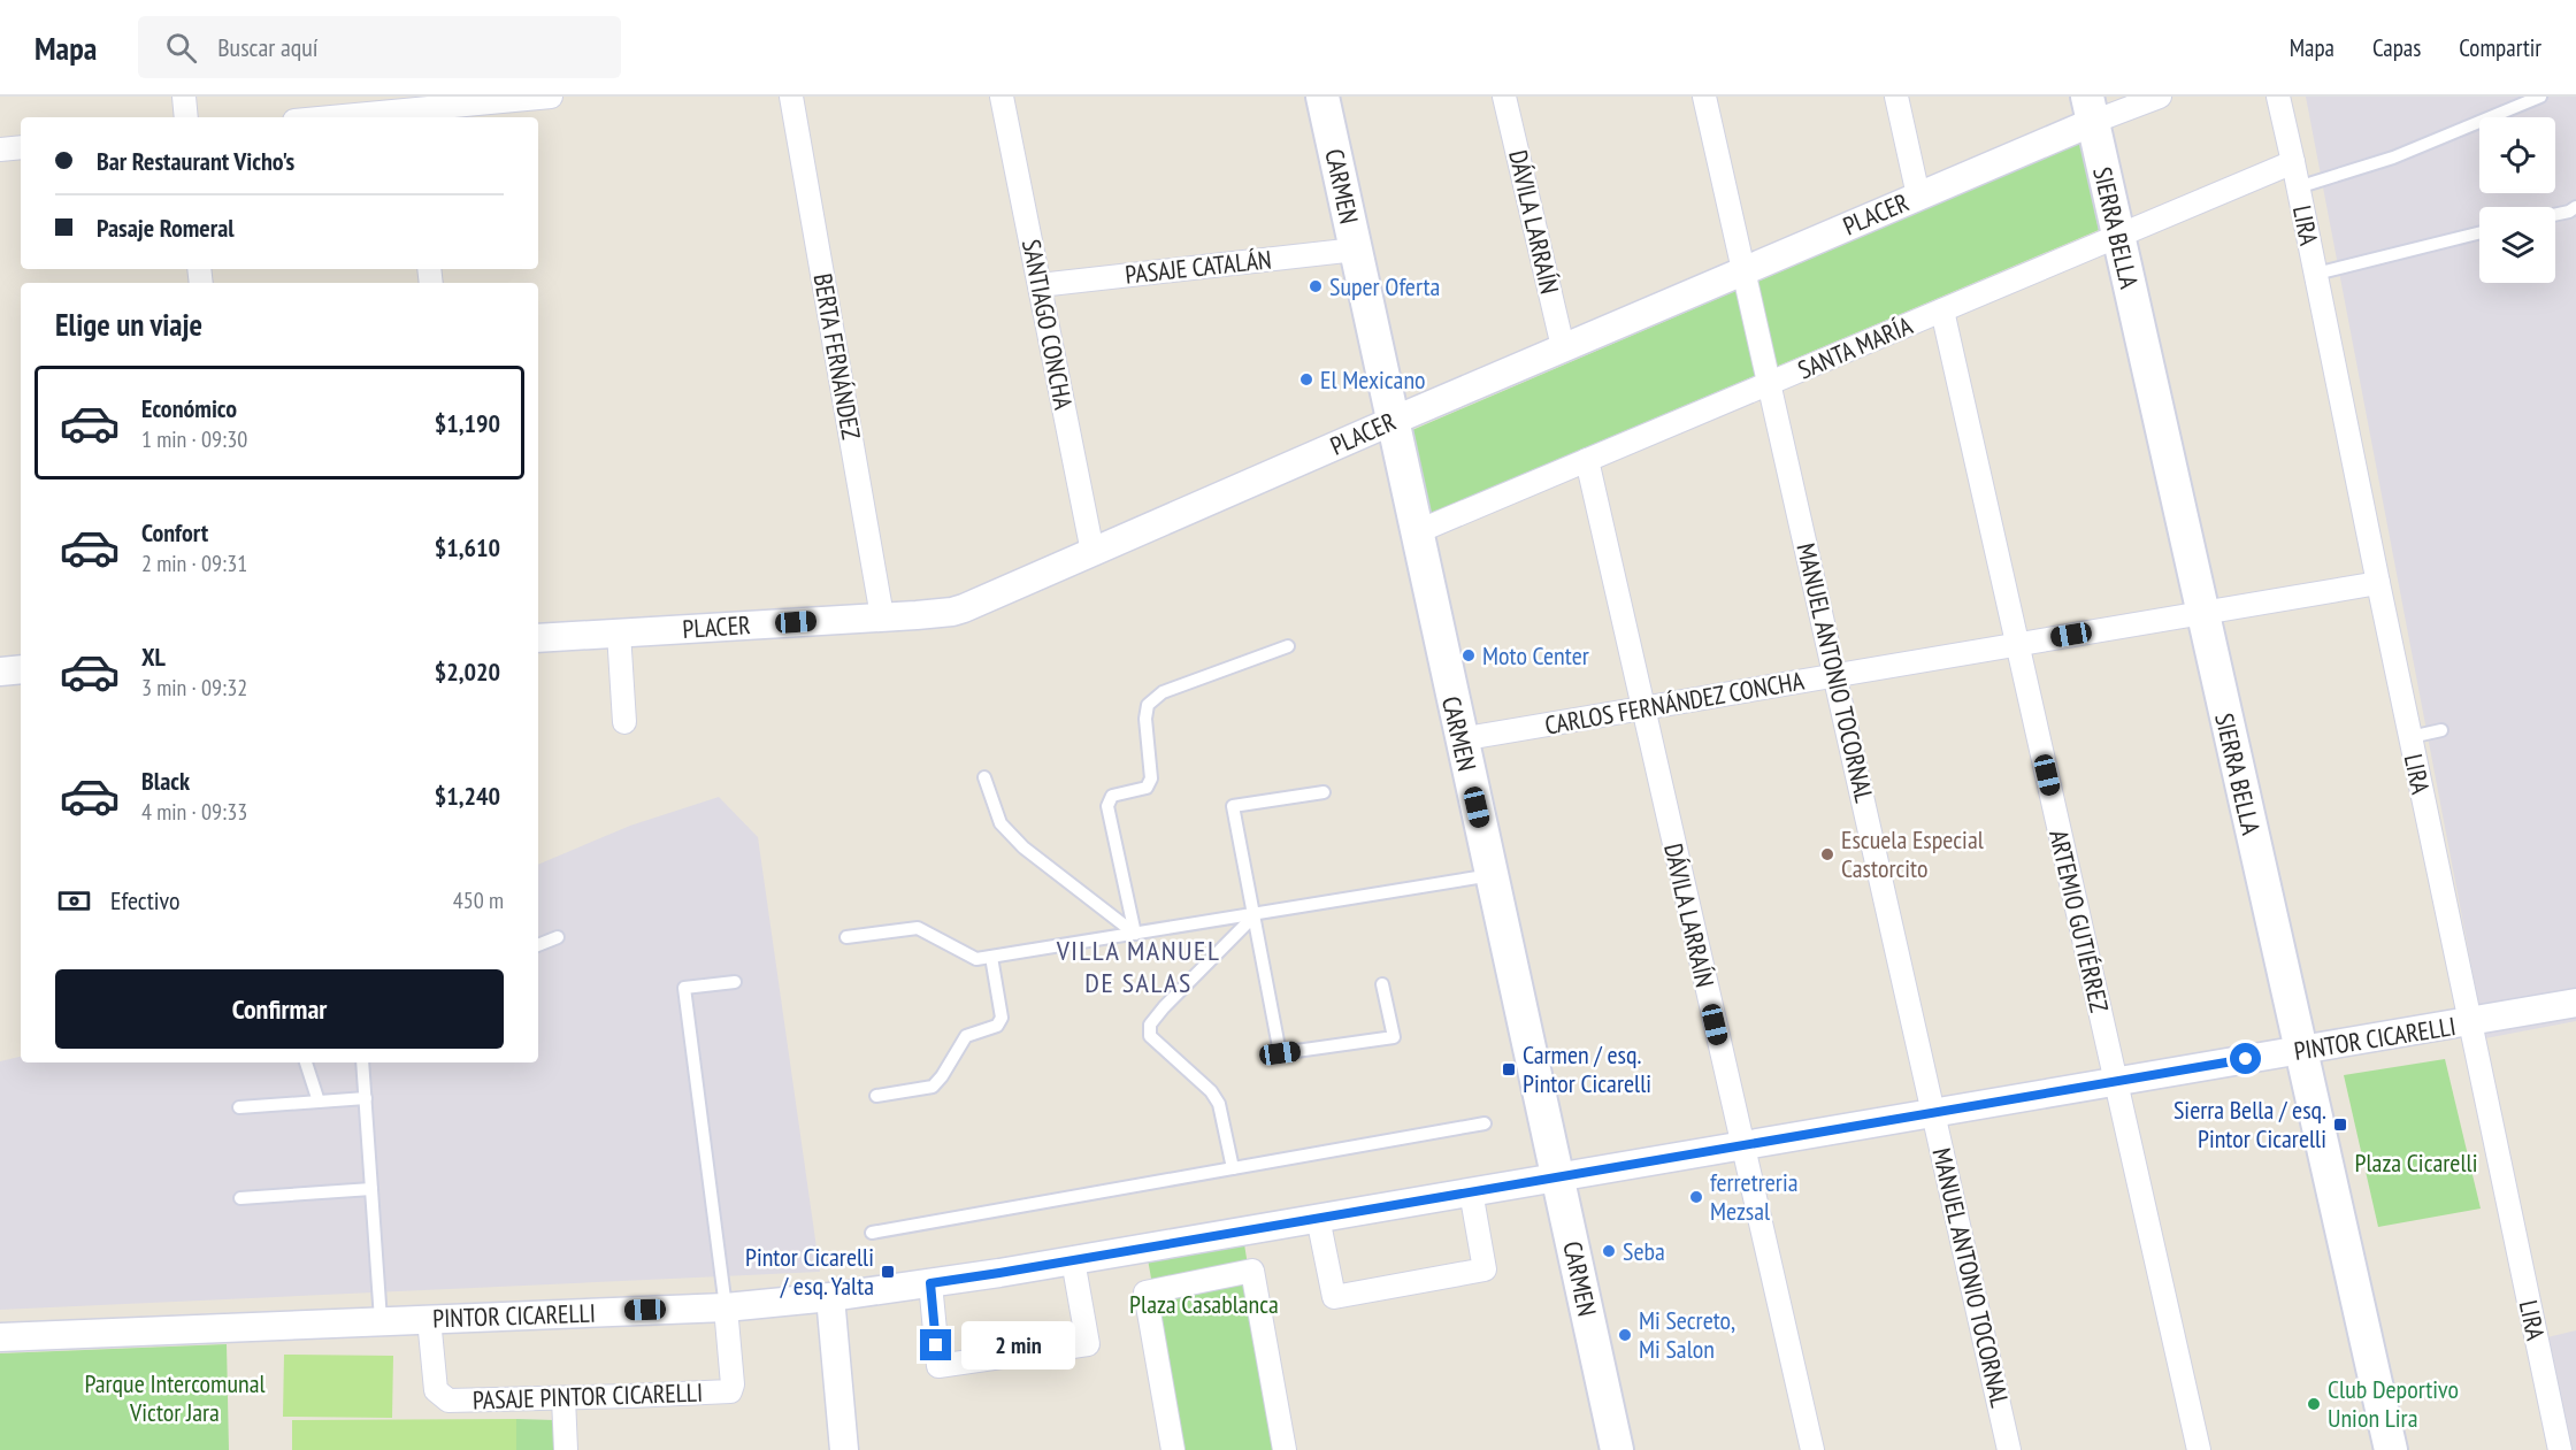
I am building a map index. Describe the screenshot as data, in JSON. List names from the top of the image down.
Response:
{
  "streets": {
    "main road": ["CARMEN", "SIERRA BELLA"],
    "street": [
      "PLACER",
      "DÁVILA LARRAÍN",
      "LIRA",
      "PASAJE CATALÁN",
      "SANTIAGO CONCHA",
      "SANTA MARÍA",
      "BERTA FERNÁNDEZ",
      "MANUEL ANTONIO TOCORNAL",
      "CARLOS FERNÁNDEZ CONCHA",
      "ARTEMIO GUTIÉRREZ",
      "PINTOR CICARELLI",
      "PASAJE PINTOR CICARELLI"
    ]
  },
  "crossings": [
    ["CARMEN", "PLACER"],
    ["CARMEN", "PASAJE CATALÁN"],
    ["CARMEN", "SANTA MARÍA"],
    ["CARMEN", "CARLOS FERNÁNDEZ CONCHA"],
    ["CARMEN", "PINTOR CICARELLI"],
    ["PLACER", "DÁVILA LARRAÍN"],
    ["PLACER", "SIERRA BELLA"],
    ["PLACER", "SANTIAGO CONCHA"],
    ["PLACER", "BERTA FERNÁNDEZ"],
    ["PLACER", "MANUEL ANTONIO TOCORNAL"],
    ["DÁVILA LARRAÍN", "SANTA MARÍA"],
    ["DÁVILA LARRAÍN", "CARLOS FERNÁNDEZ CONCHA"],
    ["DÁVILA LARRAÍN", "PINTOR CICARELLI"],
    ["LIRA", "SANTA MARÍA"],
    ["LIRA", "CARLOS FERNÁNDEZ CONCHA"],
    ["LIRA", "PINTOR CICARELLI"],
    ["SIERRA BELLA", "SANTA MARÍA"],
    ["SIERRA BELLA", "CARLOS FERNÁNDEZ CONCHA"],
    ["SIERRA BELLA", "PINTOR CICARELLI"],
    ["PASAJE CATALÁN", "SANTIAGO CONCHA"],
    ["SANTA MARÍA", "MANUEL ANTONIO TOCORNAL"],
    ["SANTA MARÍA", "ARTEMIO GUTIÉRREZ"],
    ["MANUEL ANTONIO TOCORNAL", "CARLOS FERNÁNDEZ CONCHA"],
    ["MANUEL ANTONIO TOCORNAL", "PINTOR CICARELLI"],
    ["CARLOS FERNÁNDEZ CONCHA", "ARTEMIO GUTIÉRREZ"],
    ["ARTEMIO GUTIÉRREZ", "PINTOR CICARELLI"],
    ["PINTOR CICARELLI", "PASAJE PINTOR CICARELLI"]
  ],
  "districts": ["VILLA MANUEL DE SALAS"],
  "parks": ["Plaza Cicarelli", "Plaza Casablanca", "Parque Intercomunal Victor Jara"],
  "places": {
    "other": [
      "Super Oferta",
      "El Mexicano",
      "Moto Center",
      "Escuela Especial Castorcito",
      "ferretreria Mezsal",
      "Seba",
      "Mi Secreto, Mi Salon",
      "Club Deportivo Union Lira"
    ],
    "transit": ["Carmen / esq. Pintor Cicarelli", "Sierra Bella / esq. Pintor Cicarelli", "Pintor Cicarelli / esq. Yalta"]
  },
  "page": {
    "header": "Mapa",
    "search": "Buscar aquí",
    "nav": ["Mapa", "Capas", "Compartir"],
    "banner": ["Bar Restaurant Vicho's", "Pasaje Romeral"],
    "heading": "Elige un viaje",
    "list": [
      {
        "name": "Económico",
        "note": "1 min · 09:30",
        "value": "$1,190"
      },
      {
        "name": "Confort",
        "note": "2 min · 09:31",
        "value": "$1,610"
      },
      {
        "name": "XL",
        "note": "3 min · 09:32",
        "value": "$2,020"
      },
      {
        "name": "Black",
        "note": "4 min · 09:33",
        "value": "$1,240"
      }
    ],
    "pay": ["Efectivo", "450 m"],
    "buttons": "Confirmar",
    "bubble": "2 min"
  }
}
